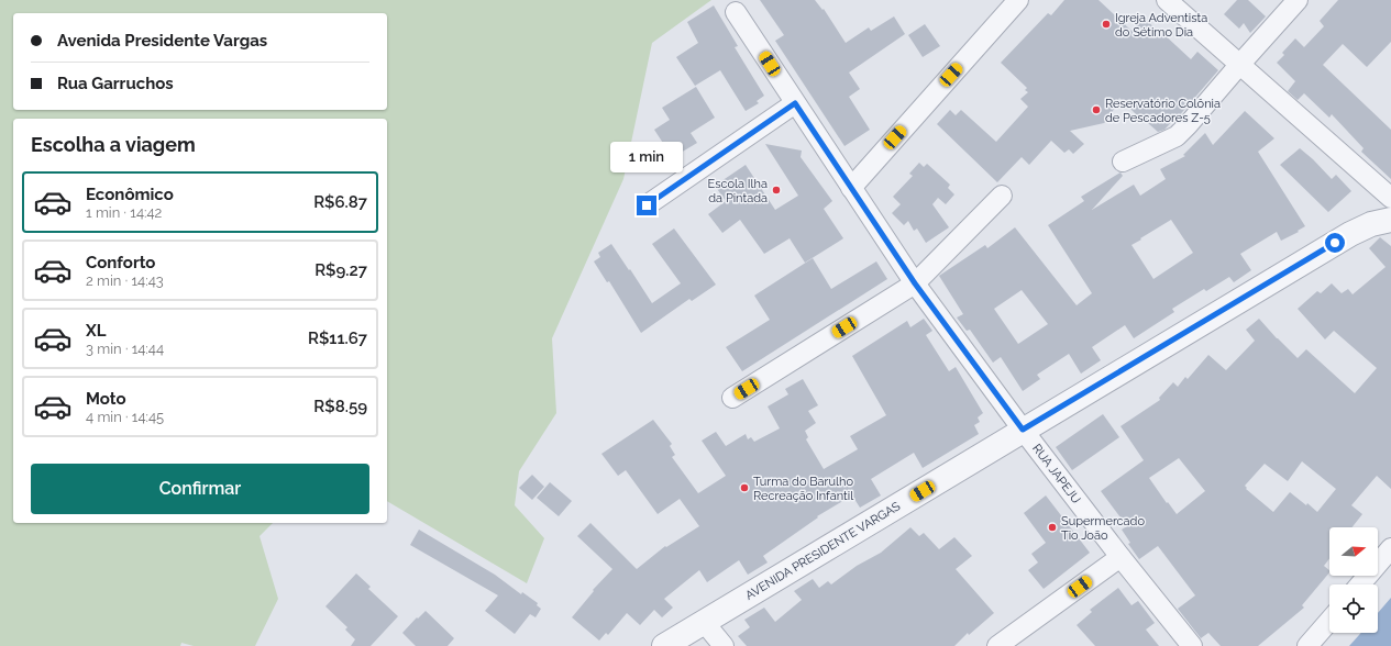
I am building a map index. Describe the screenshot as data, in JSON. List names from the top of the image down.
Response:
{
  "streets": {
    "street": ["RUA JAPEJU", "AVENIDA PRESIDENTE VARGAS"]
  },
  "crossings": [
    ["RUA JAPEJU", "AVENIDA PRESIDENTE VARGAS"]
  ],
  "places": [
    "Igreja Adventista do Sétimo Dia",
    "Reservatório Colônia de Pescadores Z-5",
    "Escola Ilha da Pintada",
    "Turma do Barulho Recreação Infantil",
    "Supermercado Tio João"
  ],
  "north": "right",
  "page": {
    "banner": ["Avenida Presidente Vargas", "Rua Garruchos"],
    "heading": "Escolha a viagem",
    "bubble": "1 min",
    "list": [
      {
        "name": "Econômico",
        "note": "1 min · 14:42",
        "value": "R$6.87"
      },
      {
        "name": "Conforto",
        "note": "2 min · 14:43",
        "value": "R$9.27"
      },
      {
        "name": "XL",
        "note": "3 min · 14:44",
        "value": "R$11.67"
      },
      {
        "name": "Moto",
        "note": "4 min · 14:45",
        "value": "R$8.59"
      }
    ],
    "buttons": "Confirmar"
  }
}
